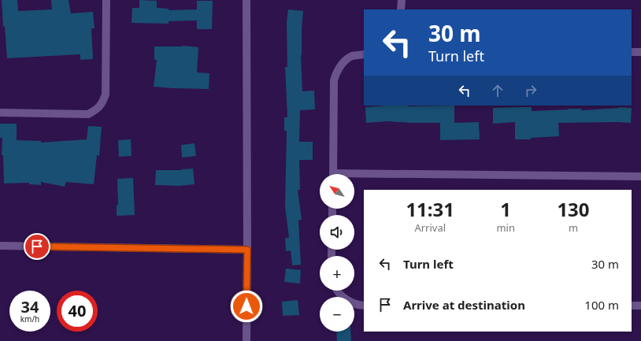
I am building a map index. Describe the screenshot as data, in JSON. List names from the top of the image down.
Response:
{
  "north": "top left",
  "page": {
    "turn": ["30 m", "Turn left"],
    "map_buttons": ["+", "−"],
    "eta": [
      "11:31",
      "Arrival",
      "1",
      "min",
      "130",
      "m"
    ],
    "list": [
      {
        "name": "Turn left",
        "value": "30 m"
      },
      {
        "name": "Arrive at destination",
        "value": "100 m"
      }
    ],
    "speed": "34 km/h",
    "limit": "40"
  }
}
